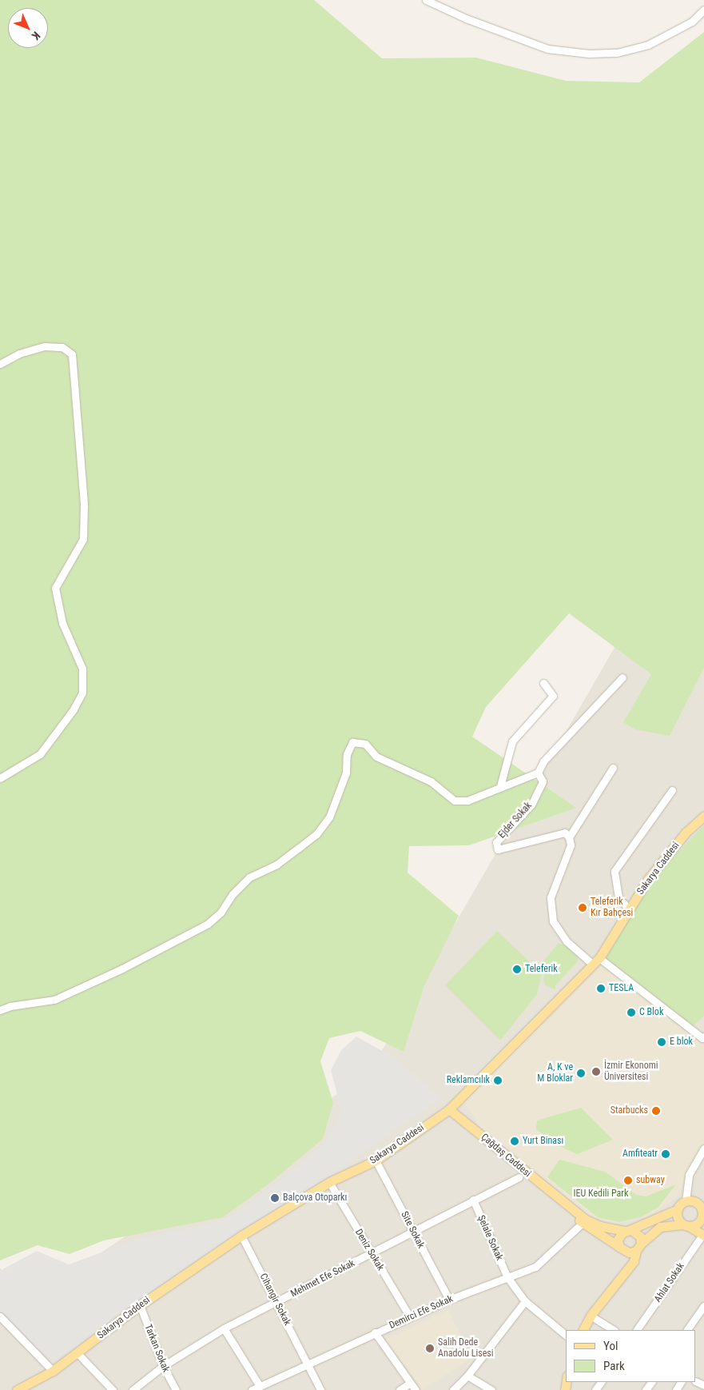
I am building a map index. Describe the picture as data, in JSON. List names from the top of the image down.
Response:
{
  "streets": {
    "main road": ["Sakarya Caddesi", "Çağdaş Caddesi"],
    "street": [
      "Ejder Sokak",
      "Site Sokak",
      "Şelale Sokak",
      "Deniz Sokak",
      "Mehmet Efe Sokak",
      "Ahlat Sokak",
      "Cihangir Sokak",
      "Demirci Efe Sokak",
      "Tarkan Sokak"
    ]
  },
  "crossings": [
    ["Sakarya Caddesi", "Çağdaş Caddesi"],
    ["Sakarya Caddesi", "Site Sokak"],
    ["Sakarya Caddesi", "Deniz Sokak"],
    ["Sakarya Caddesi", "Cihangir Sokak"],
    ["Sakarya Caddesi", "Tarkan Sokak"],
    ["Çağdaş Caddesi", "Demirci Efe Sokak"],
    ["Site Sokak", "Mehmet Efe Sokak"],
    ["Site Sokak", "Demirci Efe Sokak"],
    ["Şelale Sokak", "Mehmet Efe Sokak"],
    ["Şelale Sokak", "Demirci Efe Sokak"],
    ["Deniz Sokak", "Mehmet Efe Sokak"],
    ["Deniz Sokak", "Demirci Efe Sokak"],
    ["Mehmet Efe Sokak", "Cihangir Sokak"],
    ["Mehmet Efe Sokak", "Tarkan Sokak"],
    ["Cihangir Sokak", "Demirci Efe Sokak"]
  ],
  "parks": ["IEU Kedili Park"],
  "places": [
    "Teleferik Kır Bahçesi",
    "Teleferik",
    "TESLA",
    "C Blok",
    "E blok",
    "İzmir Ekonomi Üniversitesi",
    "A, K ve M Bloklar",
    "Reklamcılık",
    "Starbucks",
    "Yurt Binası",
    "Amfiteatr",
    "subway",
    "Balçova Otoparkı",
    "Salih Dede Anadolu Lisesi"
  ],
  "legend": ["Yol", "Park"],
  "north": "bottom right"
}
